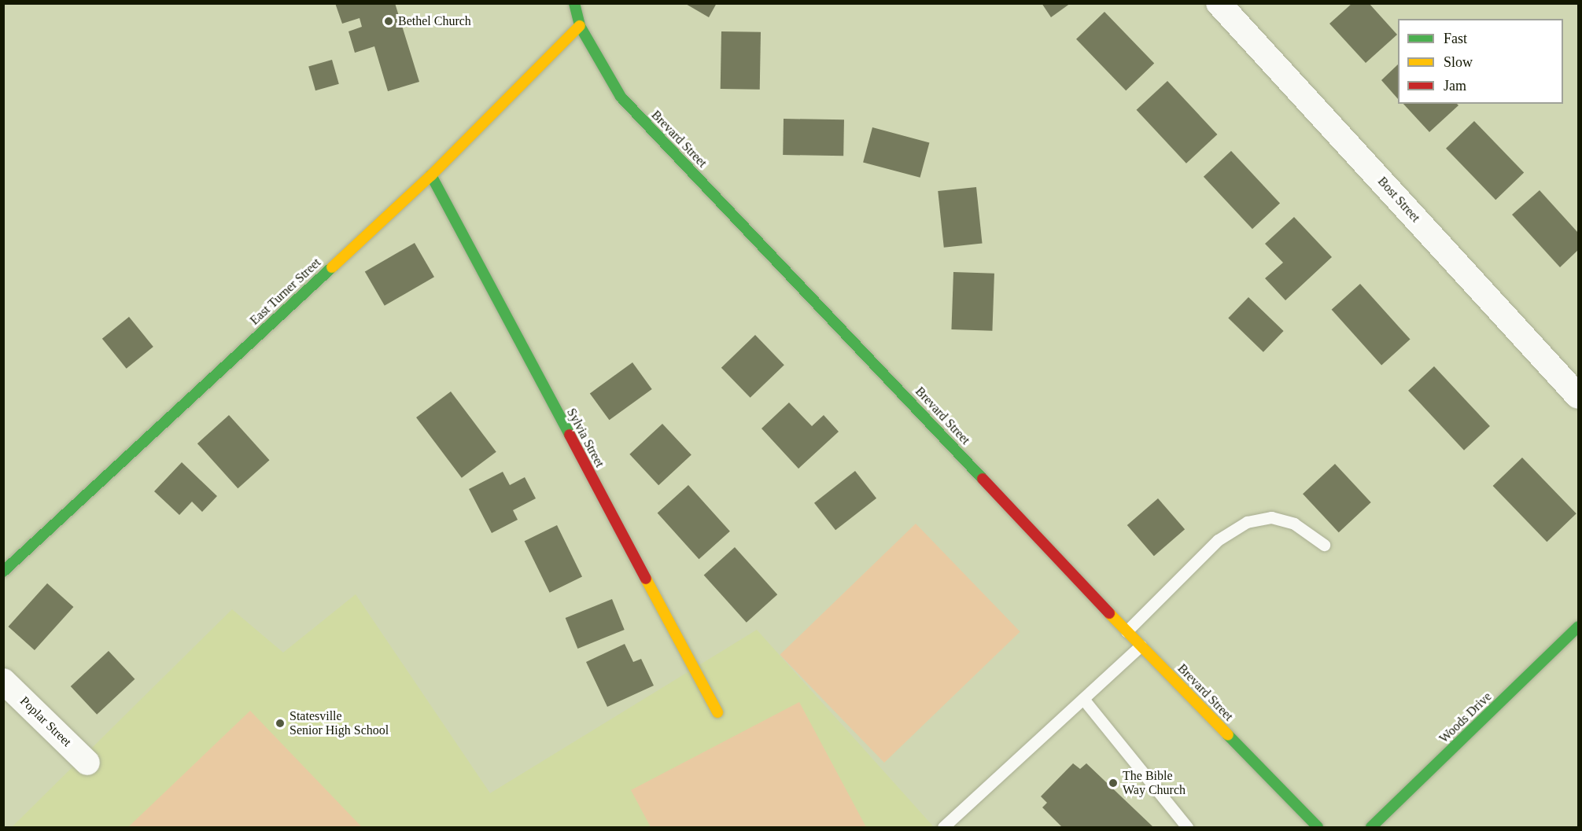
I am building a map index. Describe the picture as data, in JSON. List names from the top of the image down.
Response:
{
  "streets": {
    "street": [
      "Brevard Street",
      "Bost Street",
      "East Turner Street",
      "Sylvia Street",
      "Woods Drive",
      "Poplar Street"
    ]
  },
  "crossings": [
    ["Brevard Street", "East Turner Street"],
    ["East Turner Street", "Sylvia Street"]
  ],
  "places": ["Bethel Church", "Statesville Senior High School", "The Bible Way Church"],
  "legend": ["Fast", "Slow", "Jam"]
}
